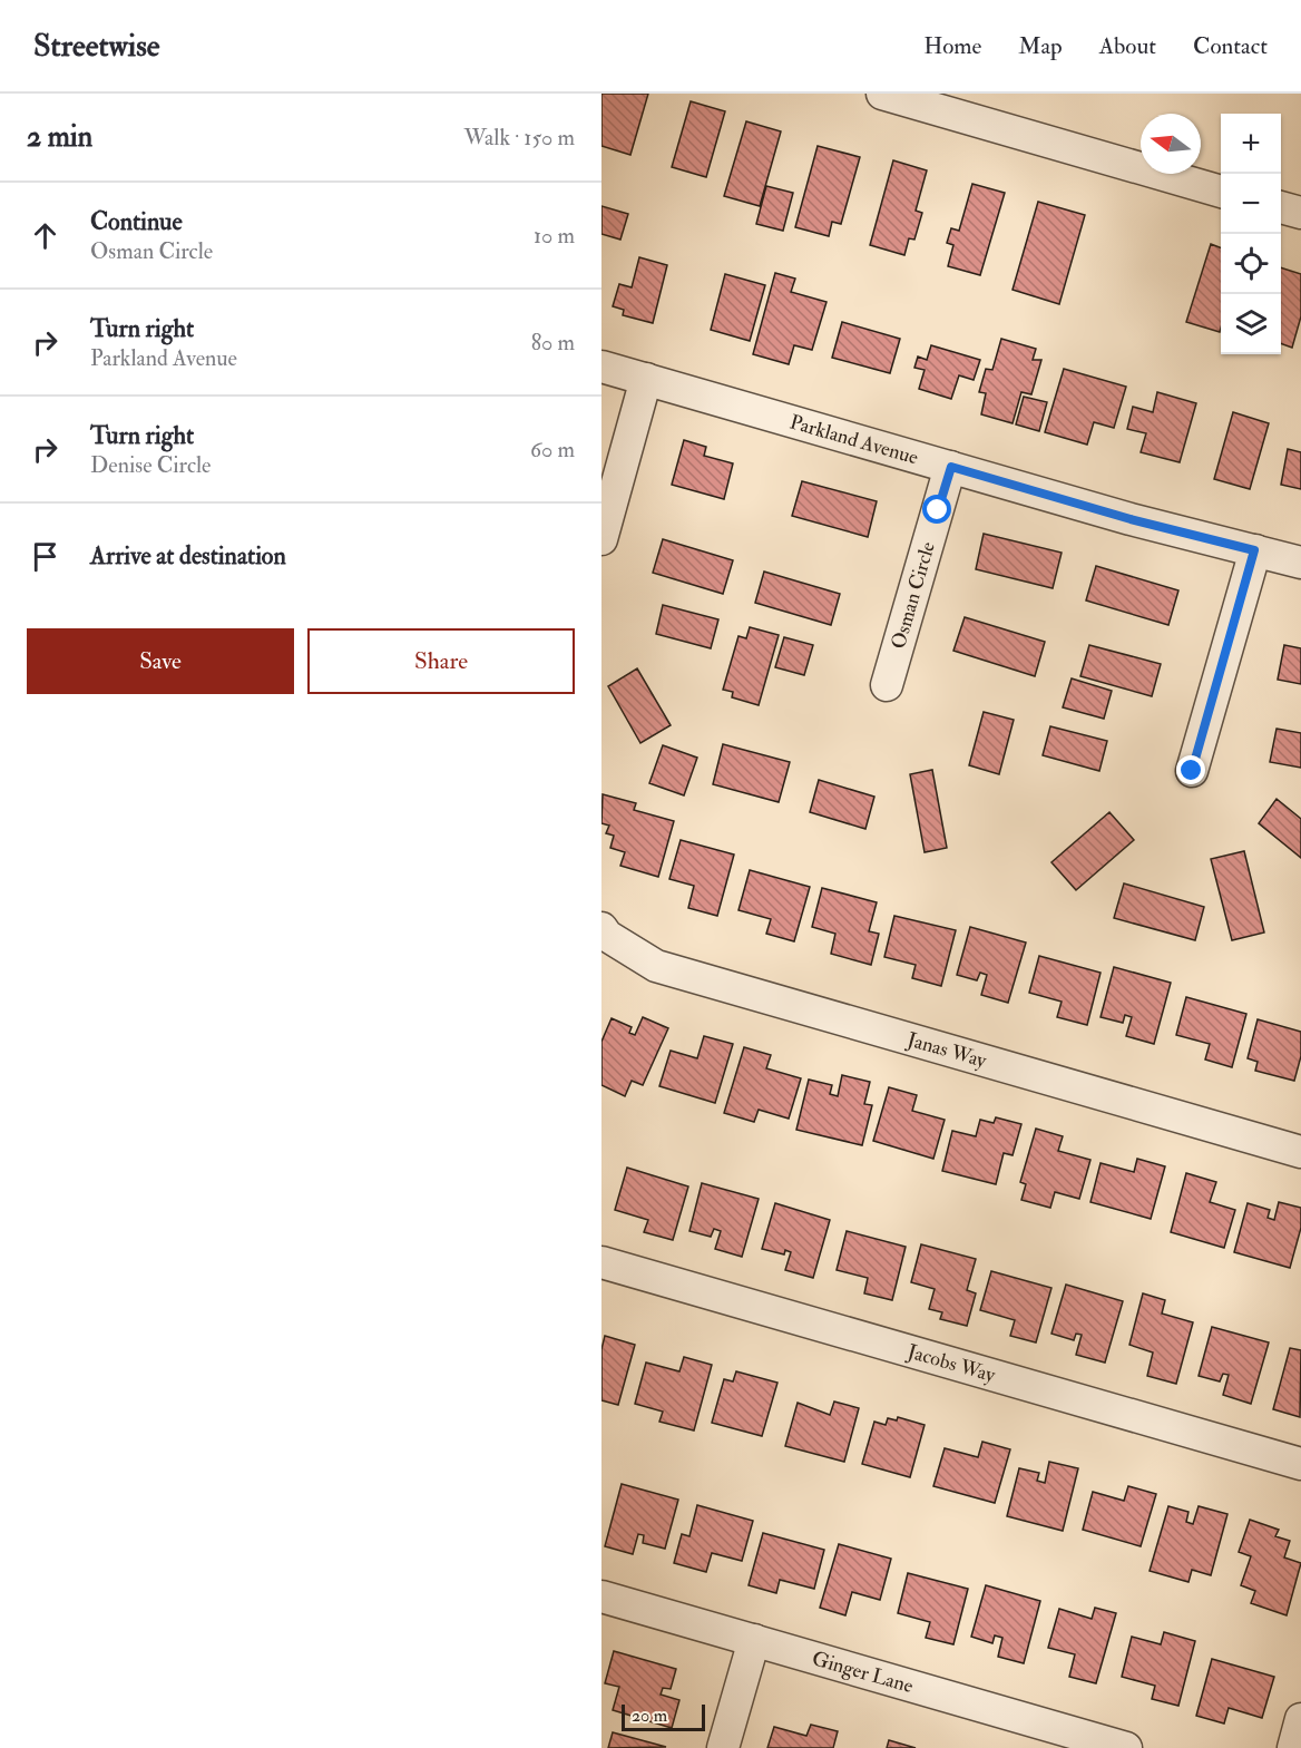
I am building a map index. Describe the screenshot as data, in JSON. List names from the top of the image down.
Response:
{
  "streets": {
    "street": [
      "Parkland Avenue",
      "Osman Circle",
      "Janas Way",
      "Jacobs Way",
      "Ginger Lane"
    ]
  },
  "crossings": [
    ["Parkland Avenue", "Osman Circle"]
  ],
  "scale_bar": "20 m",
  "north": "left",
  "page": {
    "header": "Streetwise",
    "nav": [
      "Home",
      "Map",
      "About",
      "Contact"
    ],
    "heading": ["2 min", "Walk · 150 m"],
    "map_buttons": ["+", "−"],
    "list": [
      ["Continue", "Osman Circle", "10 m"],
      ["Turn right", "Parkland Avenue", "80 m"],
      ["Turn right", "Denise Circle", "60 m"],
      "Arrive at destination"
    ],
    "buttons": ["Save", "Share"],
    "scale": "20 m"
  }
}
